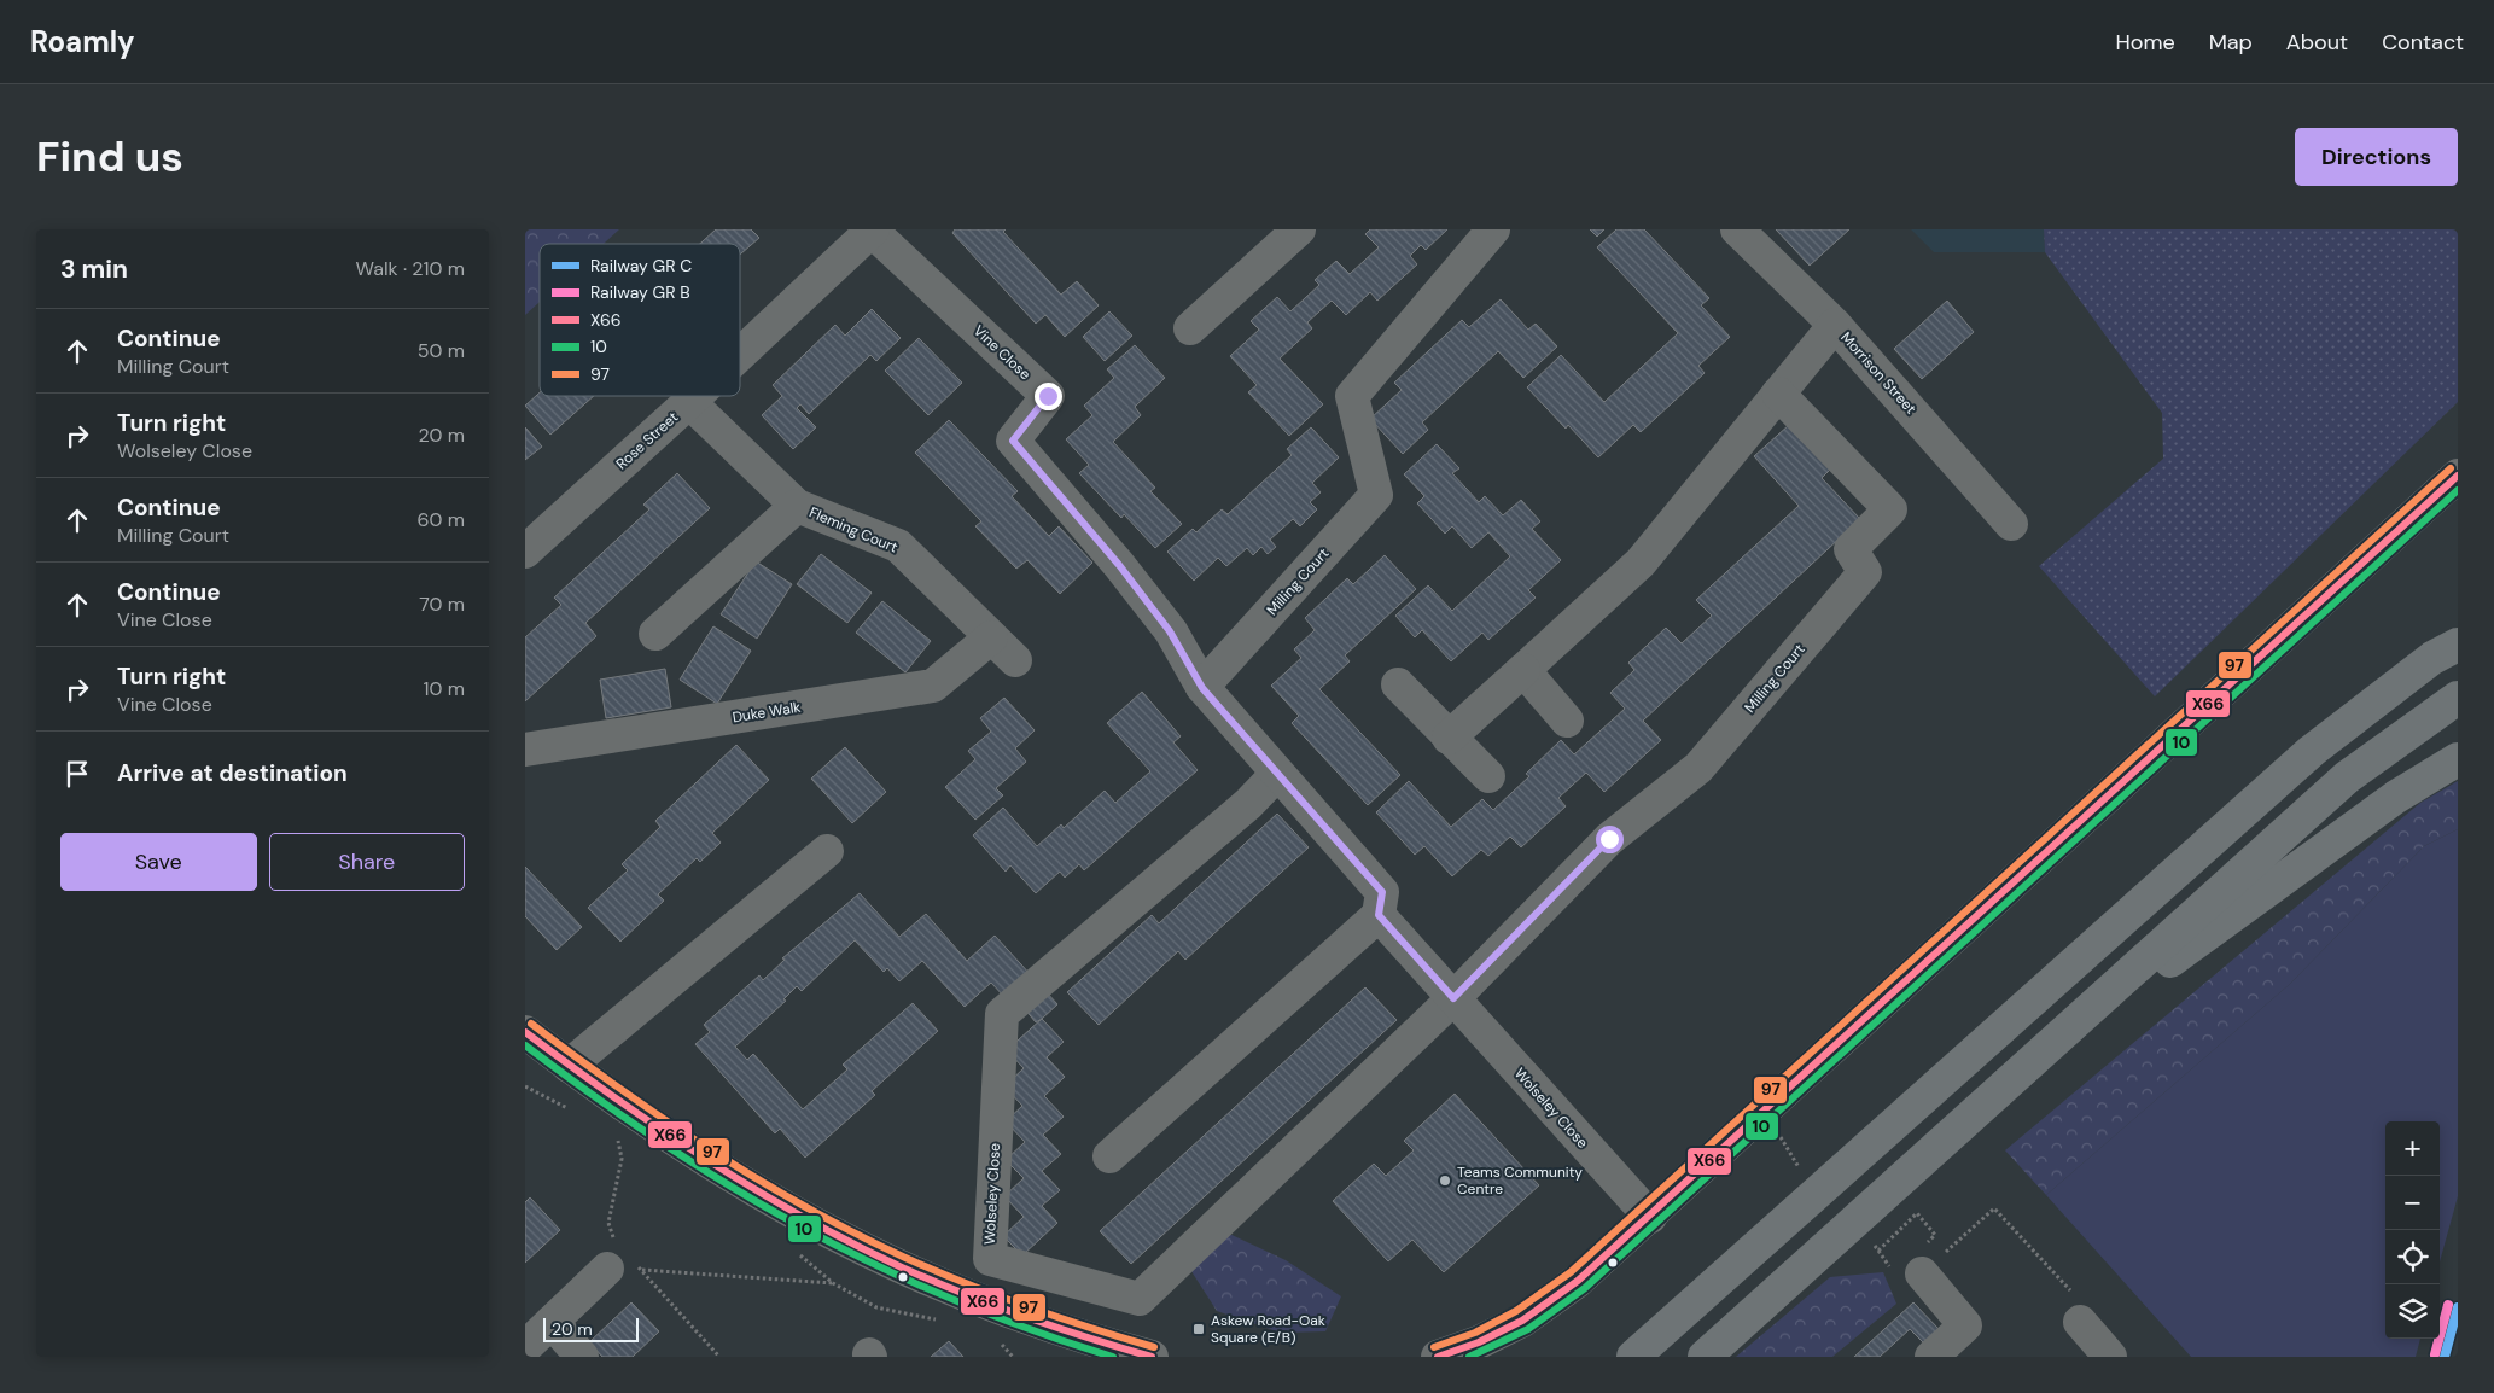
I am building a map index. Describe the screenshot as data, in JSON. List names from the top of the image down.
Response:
{
  "streets": {
    "street": [
      "Vine Close",
      "Morrison Street",
      "Rose Street",
      "Fleming Court",
      "Milling Court",
      "Duke Walk",
      "Wolseley Close"
    ]
  },
  "crossings": [
    ["Vine Close", "Rose Street"],
    ["Vine Close", "Milling Court"],
    ["Rose Street", "Fleming Court"],
    ["Fleming Court", "Duke Walk"],
    ["Milling Court", "Wolseley Close"]
  ],
  "places": {
    "other": ["Teams Community Centre"],
    "transit": ["Askew Road-Oak Square (E/B)"]
  },
  "lines": ["transit line 97", "transit line X66", "transit line 10"],
  "legend": [
    "Railway GR C",
    "Railway GR B",
    "X66",
    "10",
    "97"
  ],
  "scale_bar": "20 m",
  "page": {
    "header": "Roamly",
    "nav": [
      "Home",
      "Map",
      "About",
      "Contact"
    ],
    "buttons": [
      "Directions",
      ["Save", "Share"]
    ],
    "title": "Find us",
    "heading": ["3 min", "Walk · 210 m"],
    "list": [
      ["Continue", "Milling Court", "50 m"],
      ["Turn right", "Wolseley Close", "20 m"],
      ["Continue", "Milling Court", "60 m"],
      ["Continue", "Vine Close", "70 m"],
      ["Turn right", "Vine Close", "10 m"],
      "Arrive at destination"
    ],
    "map_buttons": ["+", "−"],
    "scale": "20 m"
  }
}
